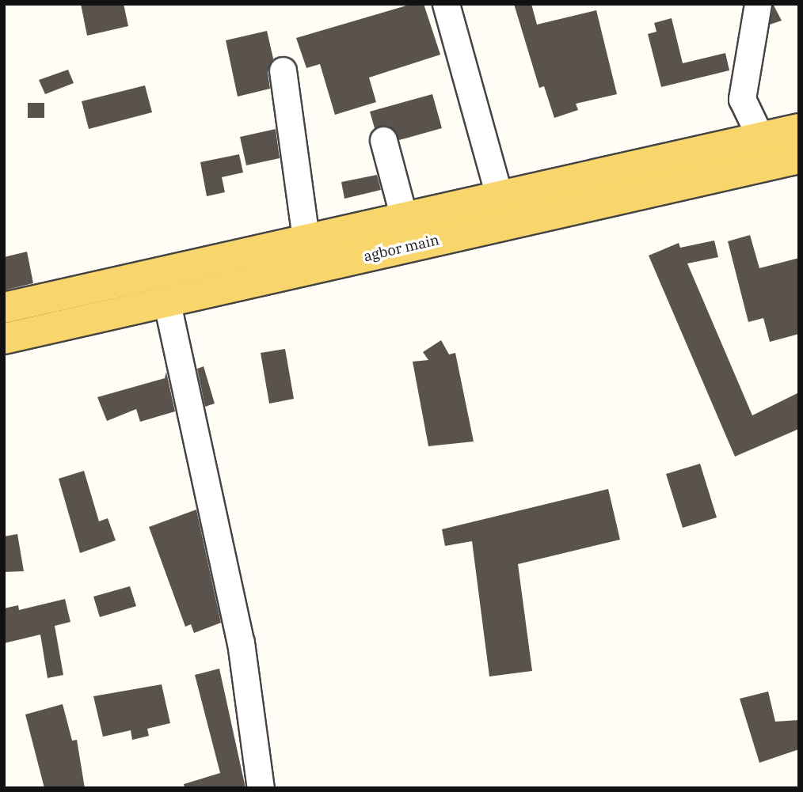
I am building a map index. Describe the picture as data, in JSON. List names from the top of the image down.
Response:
{
  "streets": {
    "main road": ["agbor main"]
  }
}
